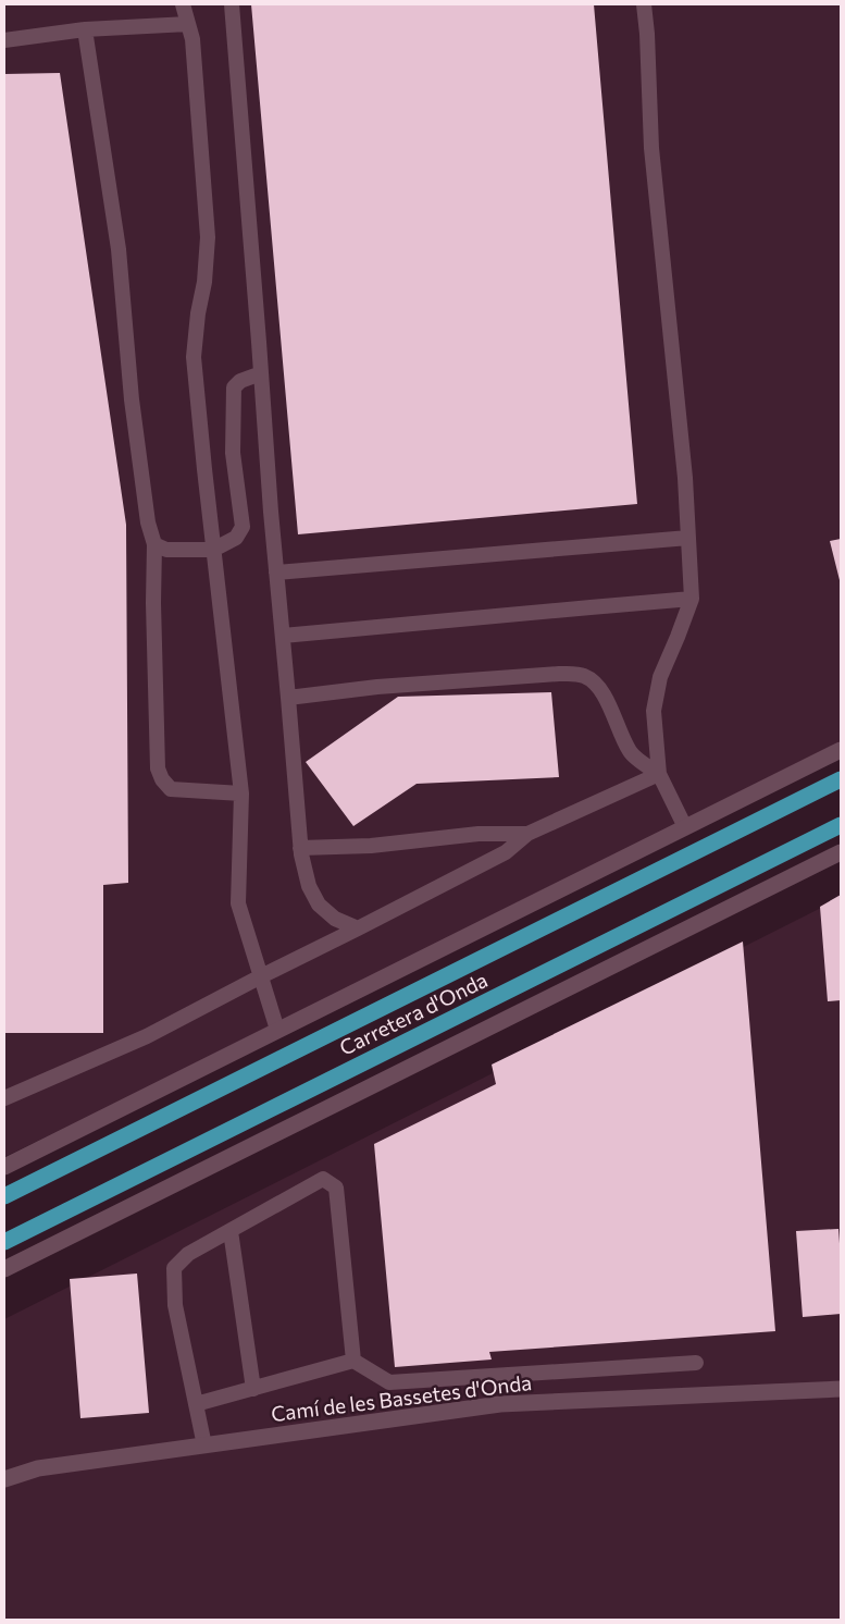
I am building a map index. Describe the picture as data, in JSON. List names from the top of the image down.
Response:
{
  "streets": {
    "main road": ["Carretera d'Onda"],
    "street": ["Camí de les Bassetes d'Onda"]
  }
}
